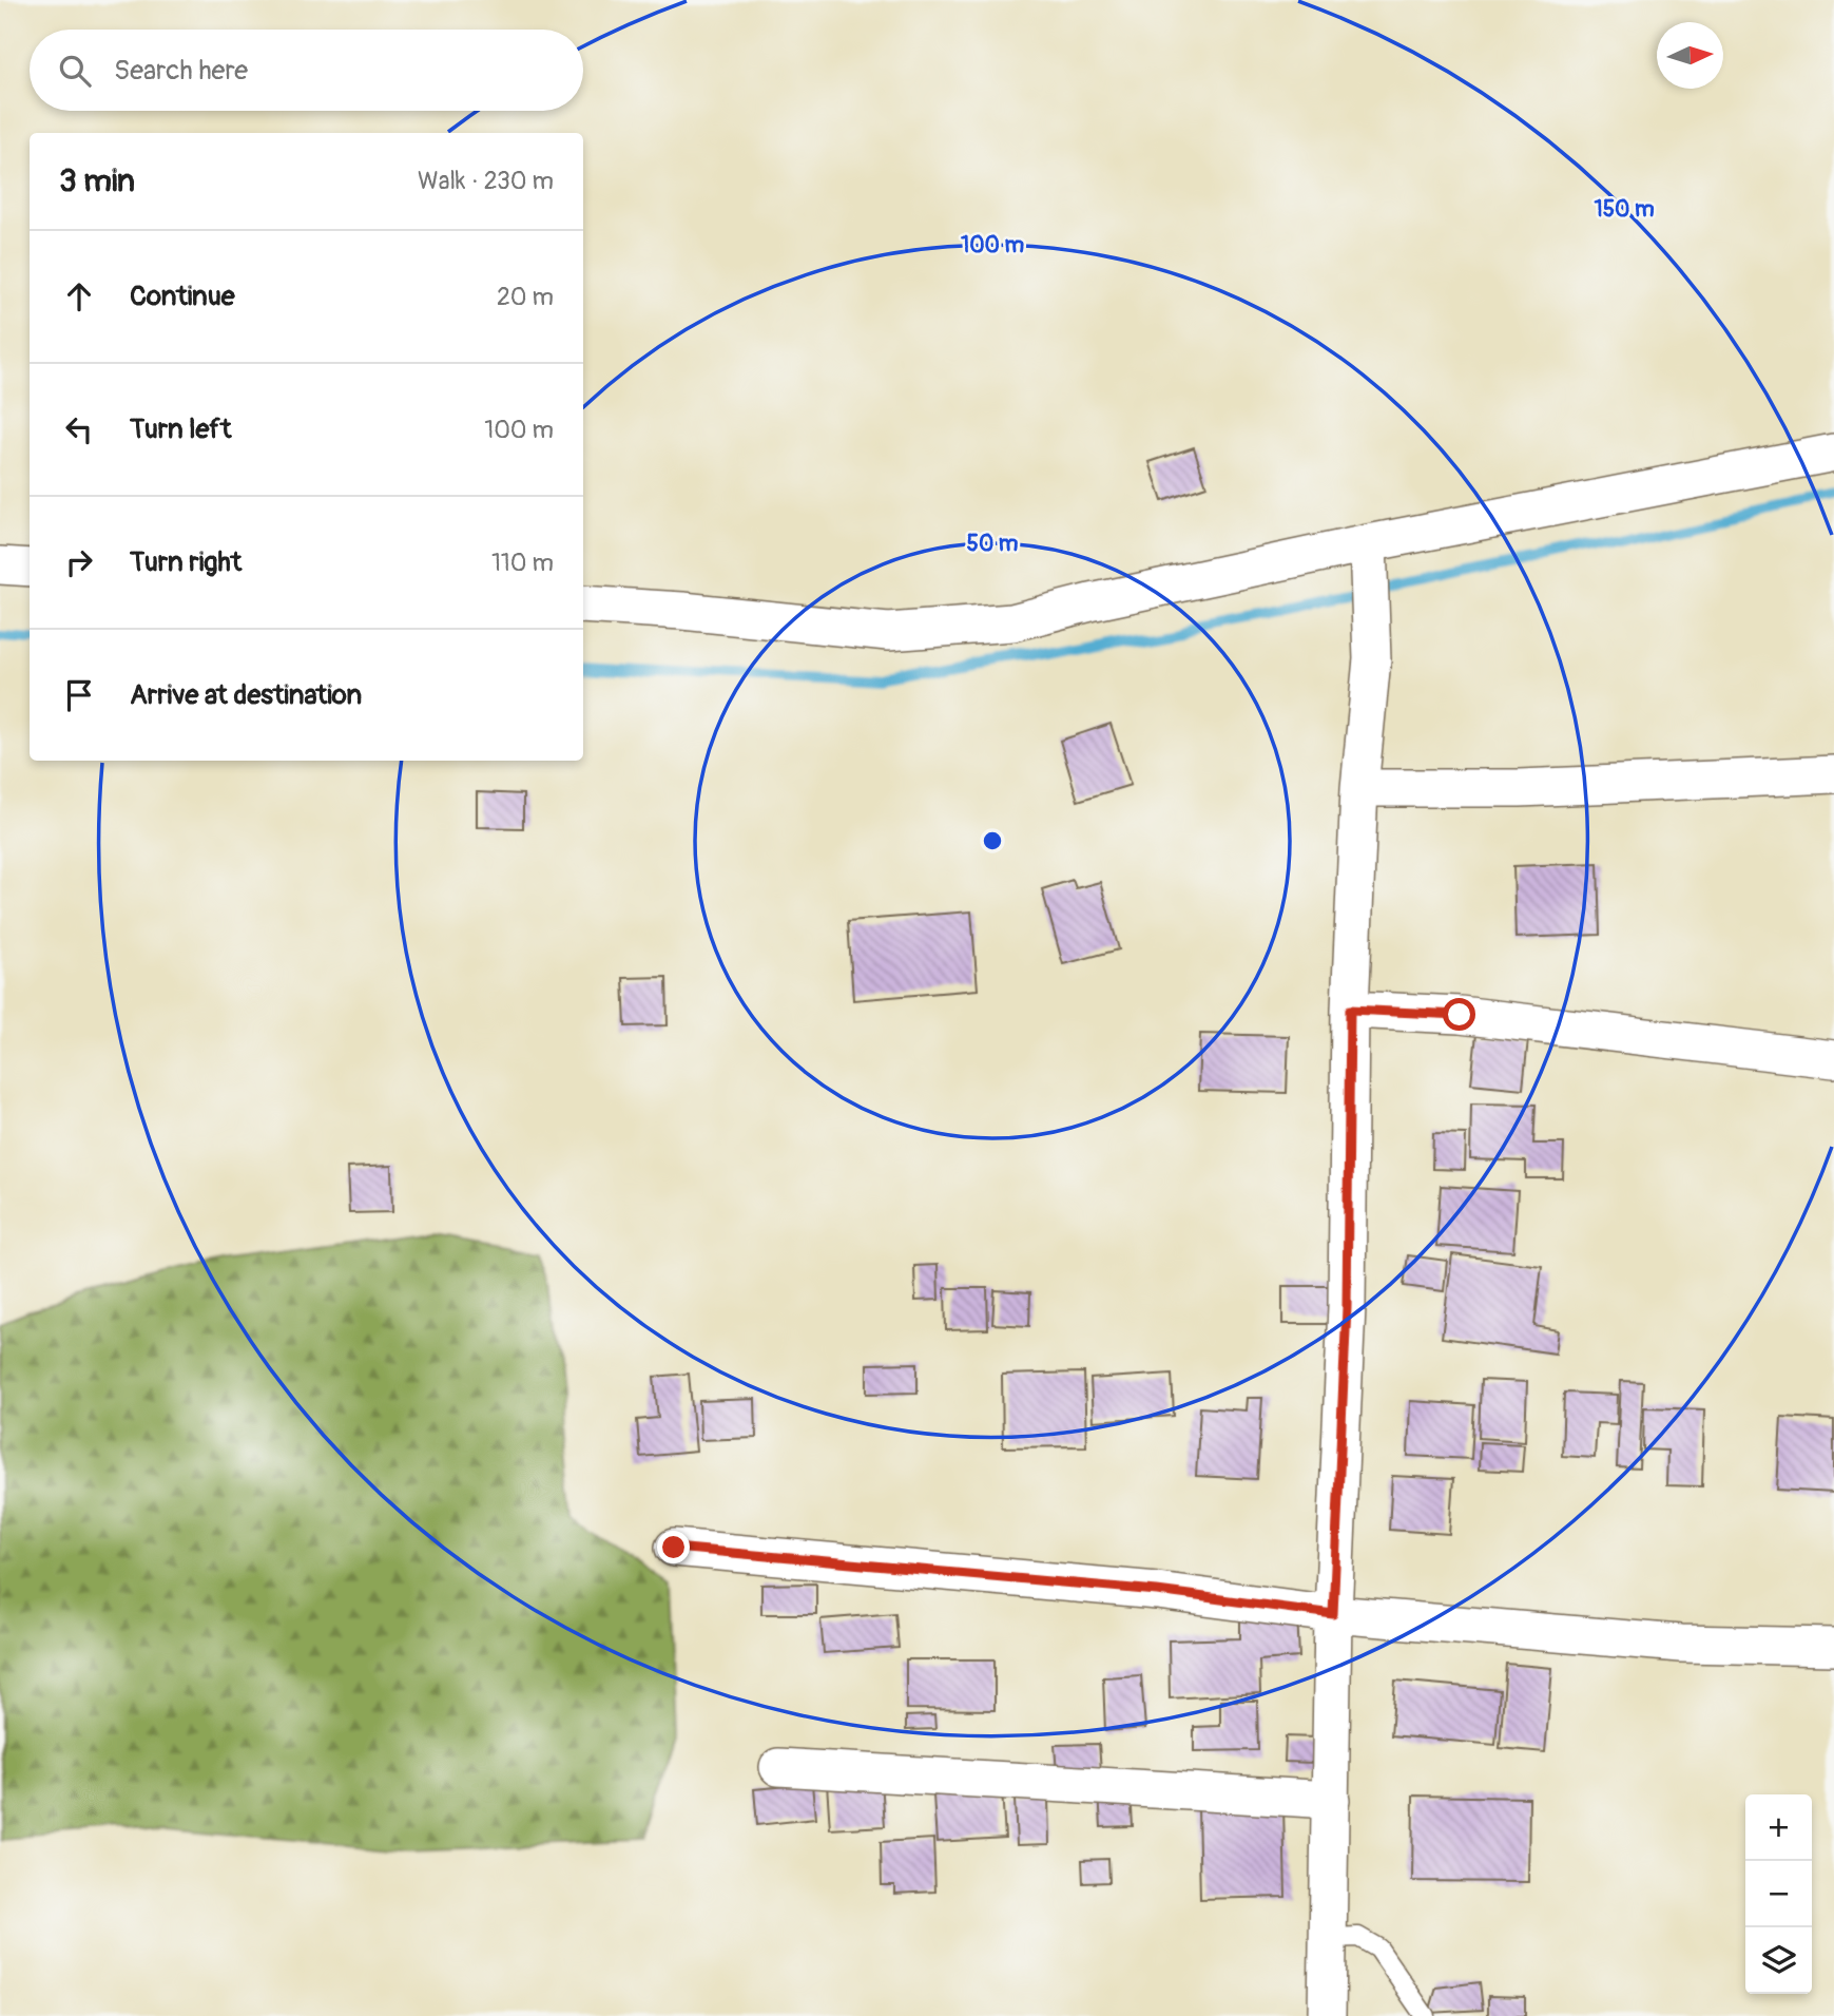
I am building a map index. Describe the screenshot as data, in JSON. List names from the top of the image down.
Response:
{
  "north": "right",
  "page": {
    "search": "Search here",
    "heading": ["3 min", "Walk · 230 m"],
    "list": [
      ["Continue", "20 m"],
      ["Turn left", "100 m"],
      ["Turn right", "110 m"],
      "Arrive at destination"
    ],
    "map_buttons": ["+", "−"]
  },
  "rings": ["150 m", "100 m", "50 m"]
}
